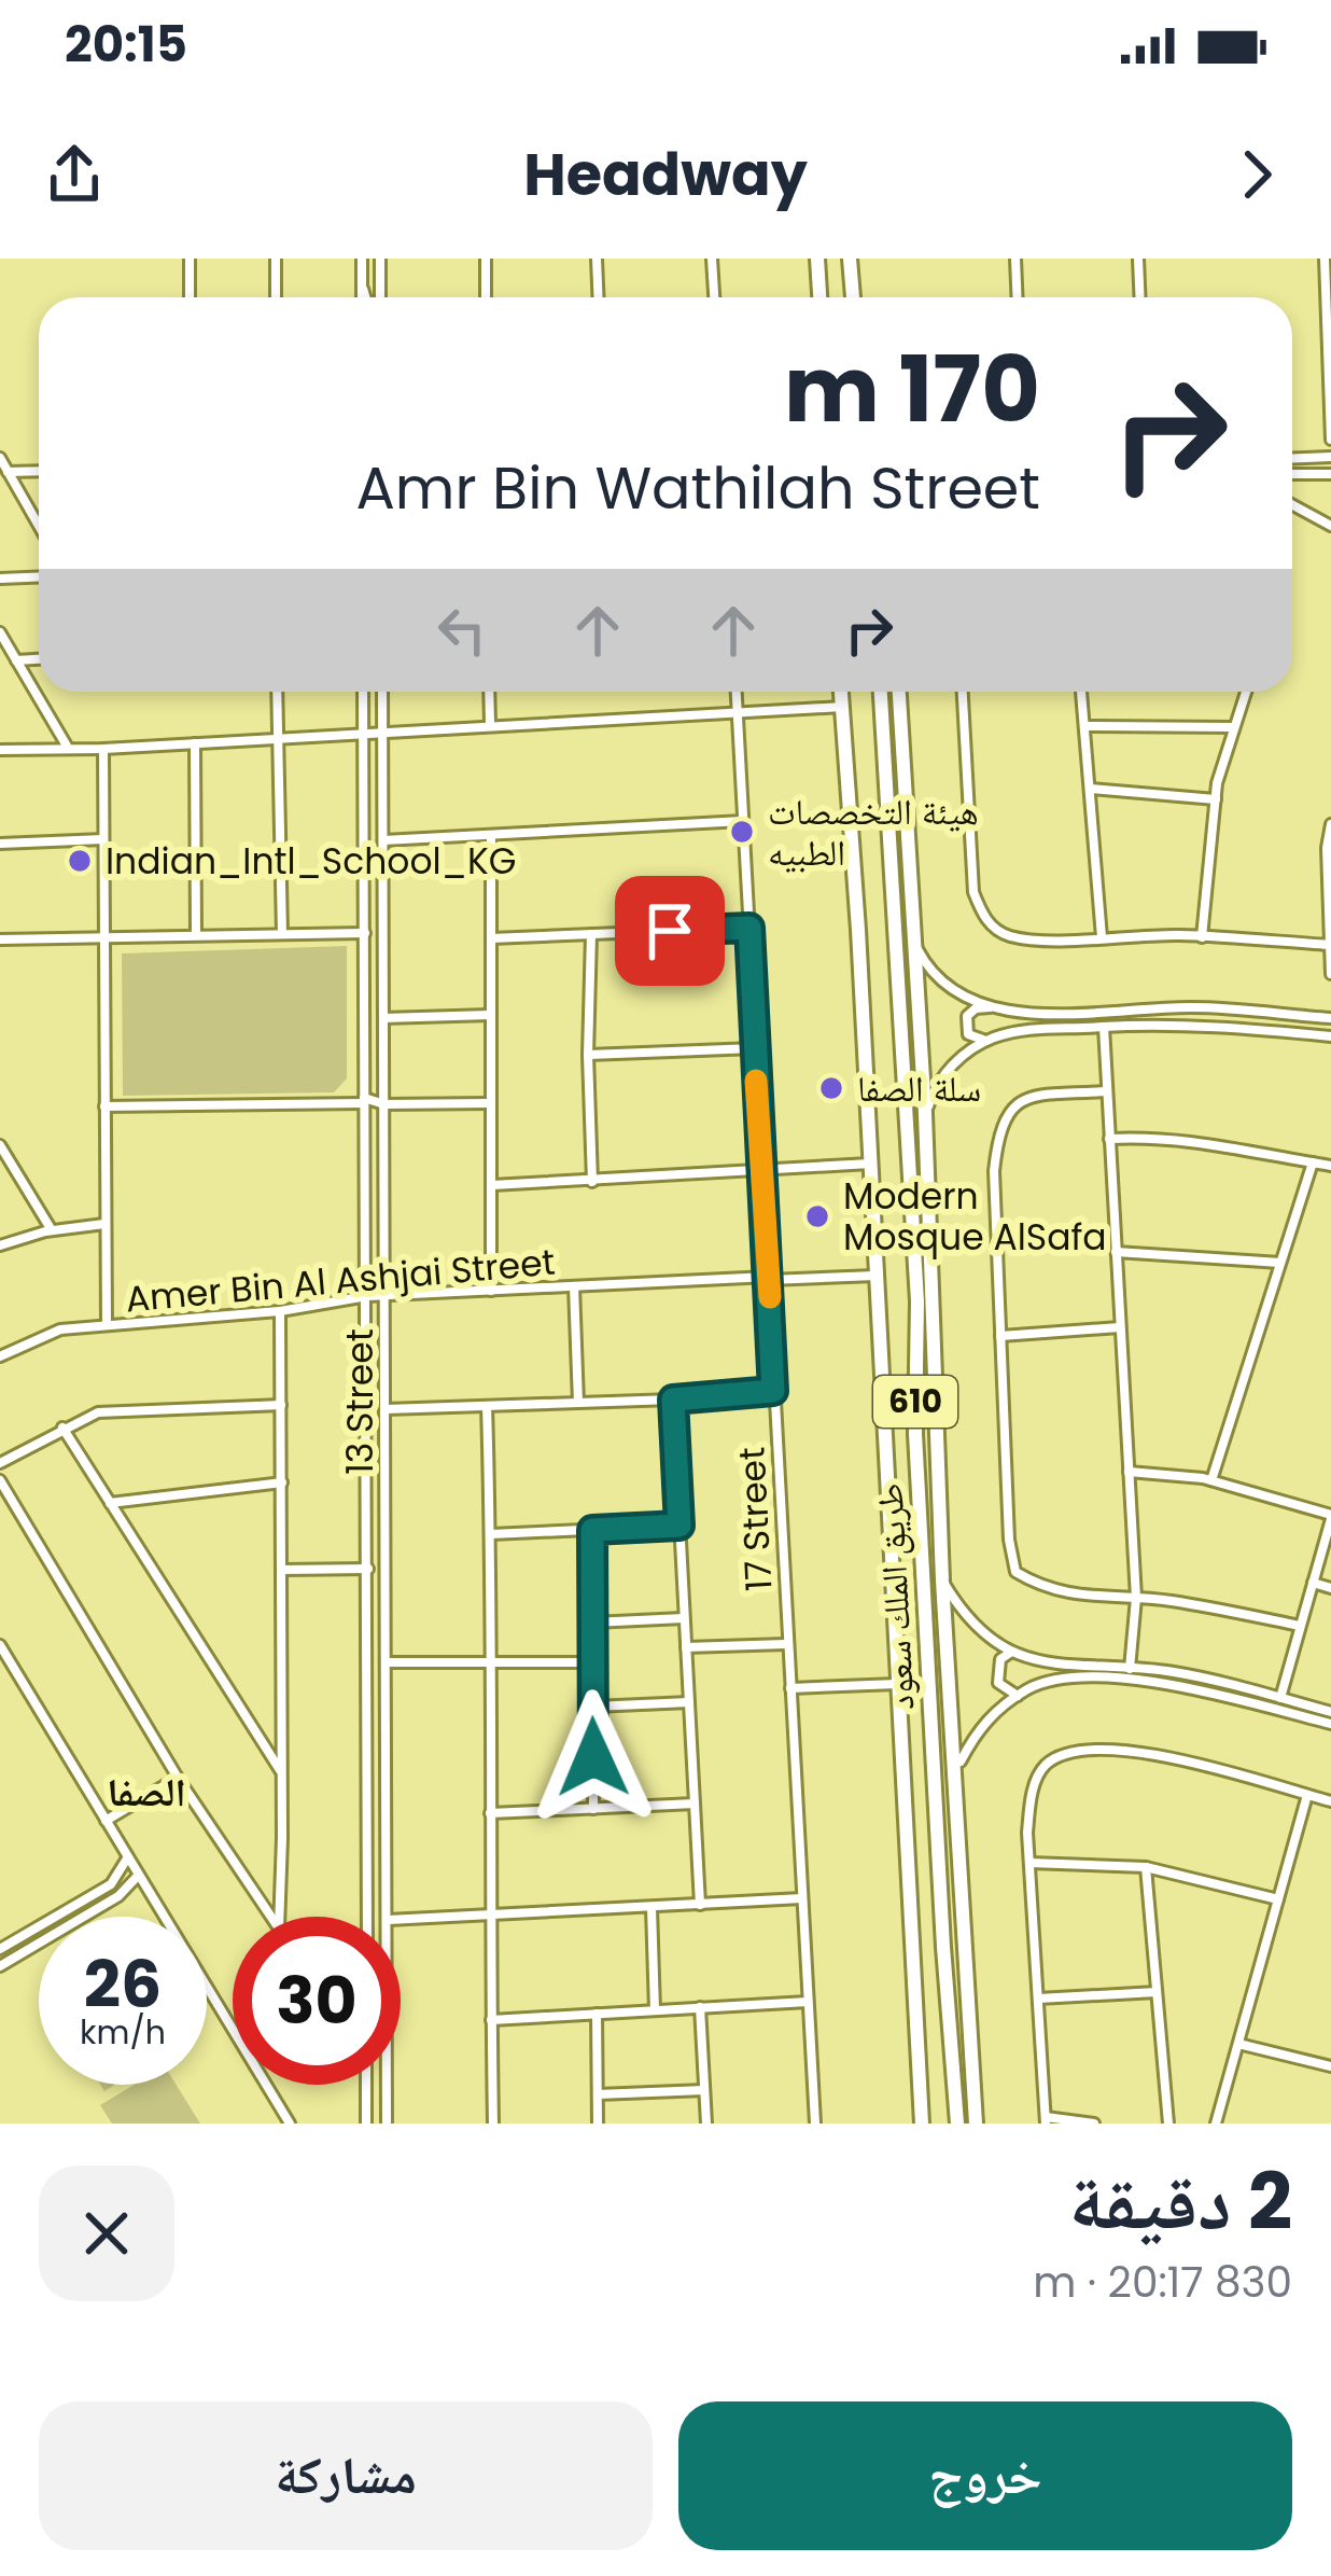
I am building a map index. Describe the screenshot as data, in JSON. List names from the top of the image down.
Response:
{
  "streets": {
    "main road": ["610", "طريق الملك سعود"],
    "street": ["Amer Bin Al Ashjai Street", "13 Street", "17 Street"]
  },
  "crossings": [
    ["Amer Bin Al Ashjai Street", "13 Street"],
    ["Amer Bin Al Ashjai Street", "17 Street"],
    ["Amer Bin Al Ashjai Street", "طريق الملك سعود"]
  ],
  "districts": ["الصفا"],
  "places": [
    "هيئة التخصصات الطبيه",
    "Indian_Intl_School_KG",
    "سلة الصفا",
    "Modern Mosque AlSafa"
  ],
  "page": {
    "status": "20:15",
    "header": "Headway",
    "turn": ["170 m", "Amr Bin Wathilah Street"],
    "speed": "26 km/h",
    "limit": "30",
    "heading": ["2 دقيقة", "830 m · 20:17"],
    "buttons": ["خروج", "مشاركة"]
  }
}
